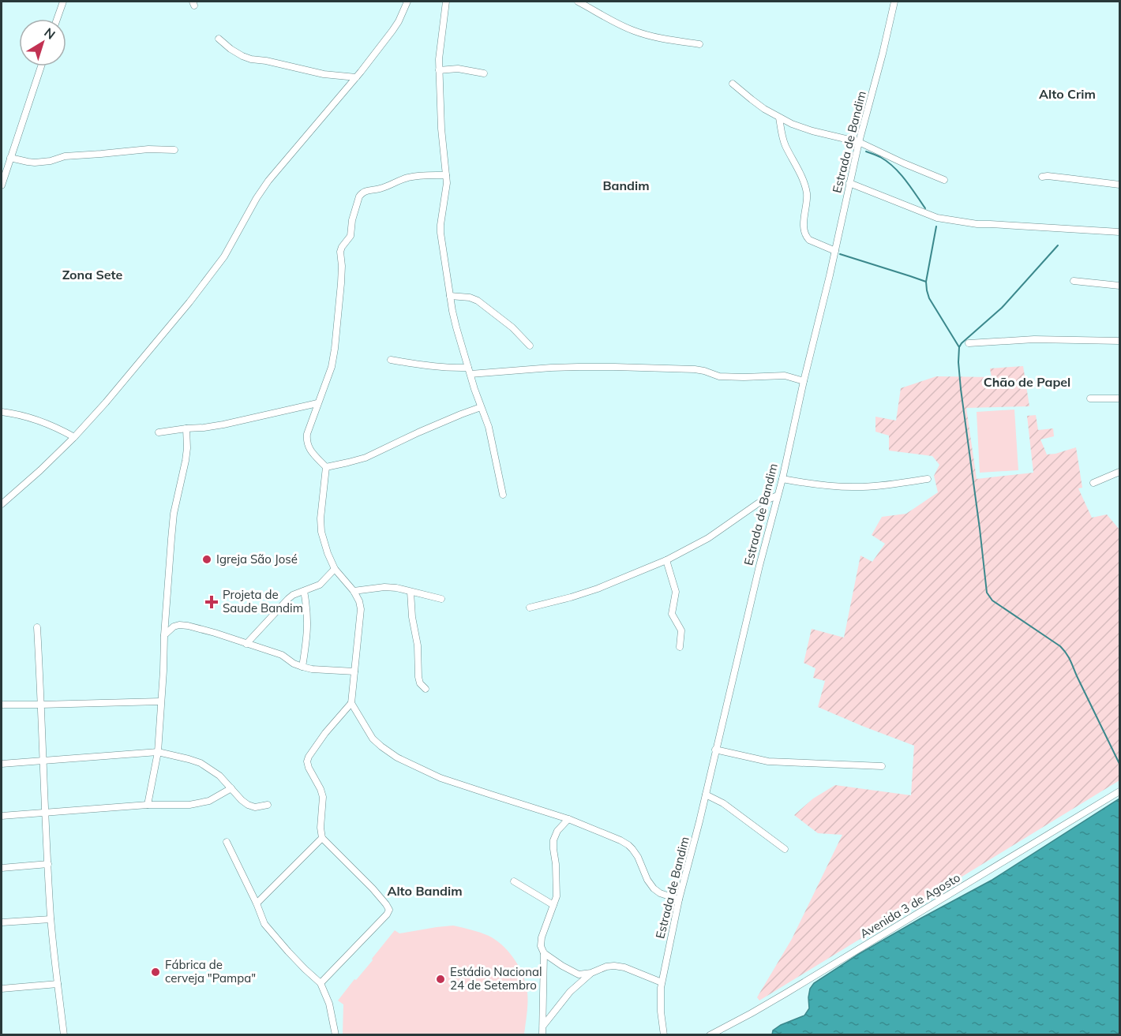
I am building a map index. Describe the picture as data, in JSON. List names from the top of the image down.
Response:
{
  "streets": {
    "street": ["Estrada de Bandim", "Avenida 3 de Agosto"]
  },
  "districts": [
    "Alto Crim",
    "Bandim",
    "Zona Sete",
    "Chão de Papel",
    "Alto Bandim"
  ],
  "places": {
    "other": ["Igreja São José", "Fábrica de cerveja \"Pampa\"", "Estádio Nacional 24 de Setembro"],
    "health": ["Projeta de Saude Bandim"]
  },
  "north": "top right"
}
